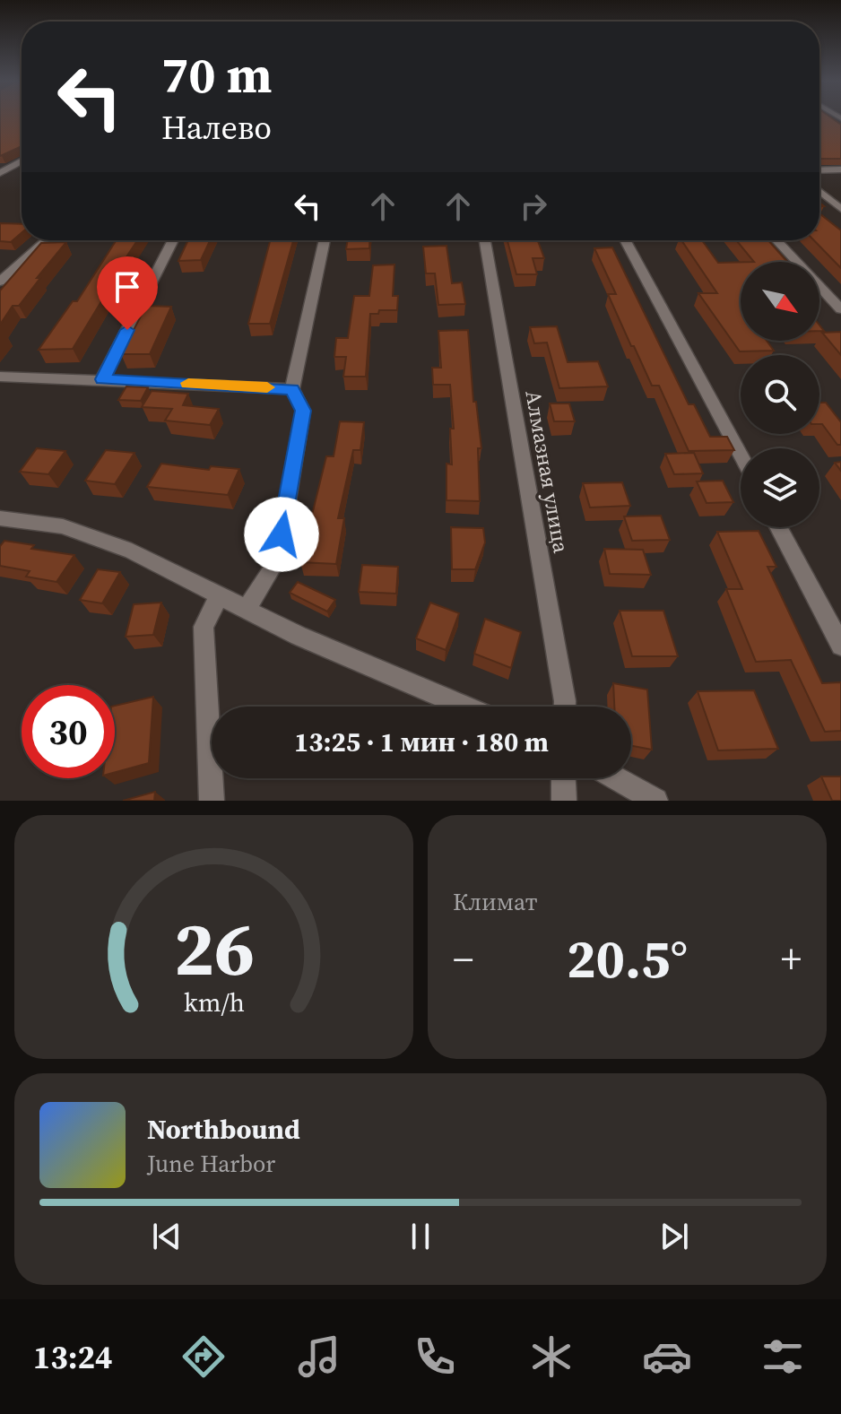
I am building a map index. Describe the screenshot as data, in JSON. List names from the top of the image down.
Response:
{
  "streets": {
    "street": ["Алмазная улица"]
  },
  "north": "bottom right",
  "page": {
    "turn": ["70 m", "Налево"],
    "limit": "30",
    "trip": "13:25 · 1 мин · 180 m",
    "tile": "Климат",
    "heat": ["−", "20.5°", "+"],
    "song": ["Northbound", "June Harbor"],
    "tabs": "13:24",
    "gauge": ["26", "km/h"]
  }
}
